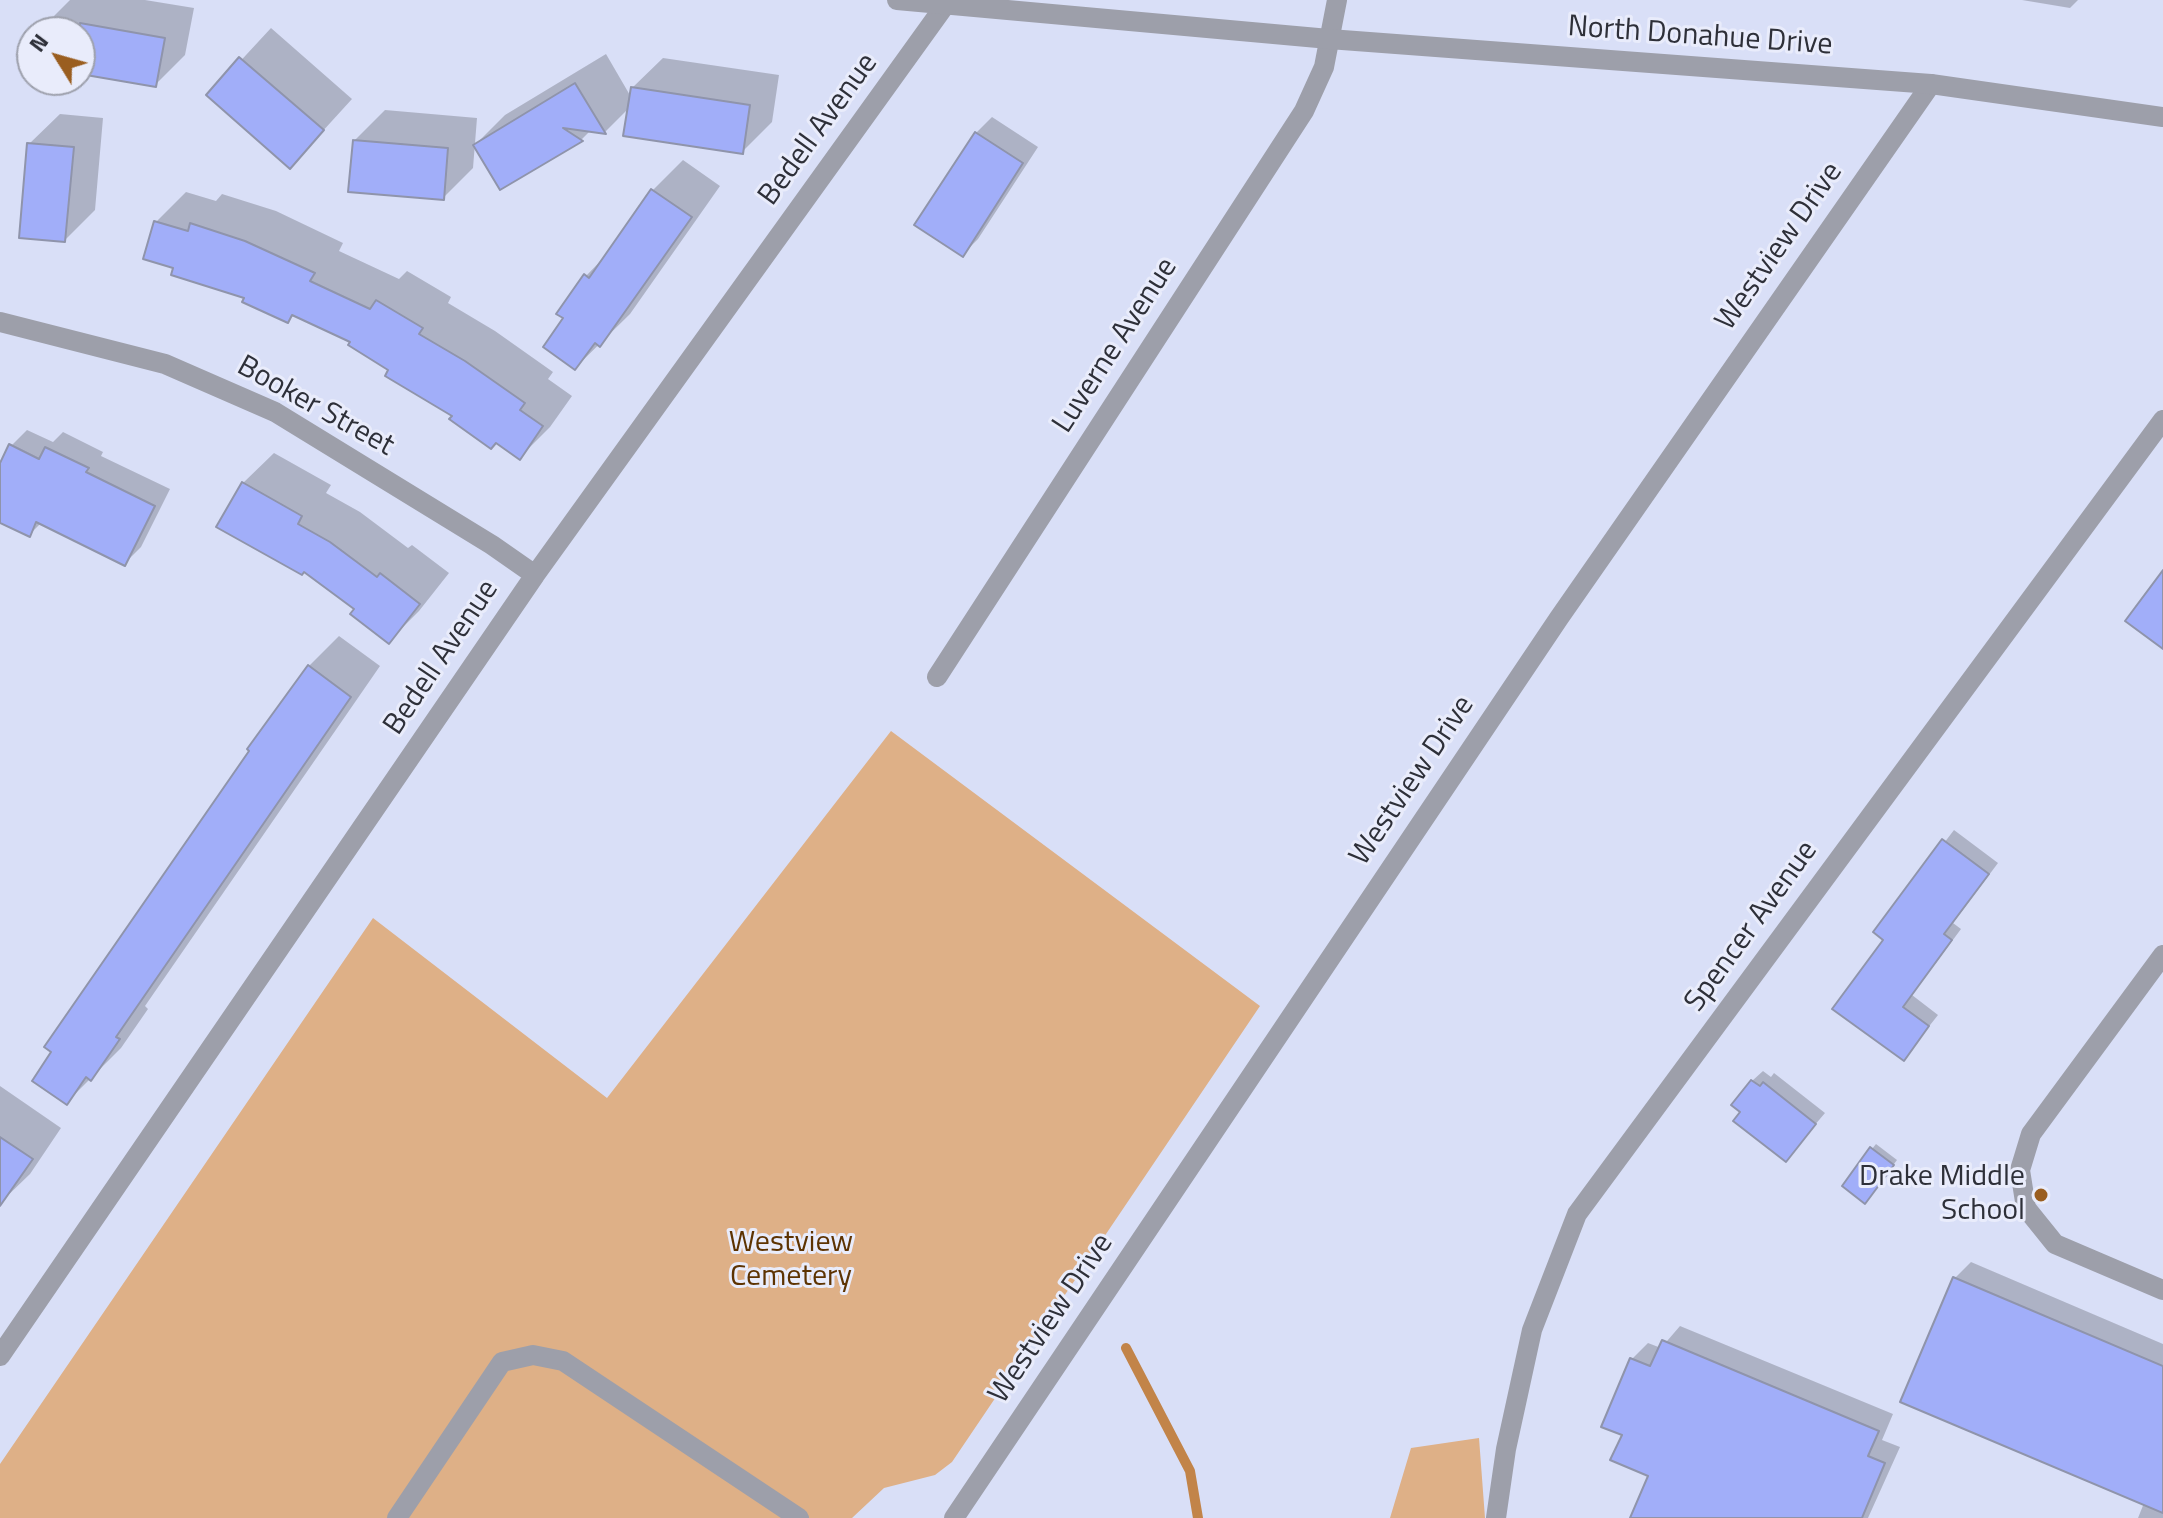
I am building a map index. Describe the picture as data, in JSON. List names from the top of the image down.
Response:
{
  "streets": {
    "street": [
      "North Donahue Drive",
      "Bedell Avenue",
      "Westview Drive",
      "Luverne Avenue",
      "Booker Street",
      "Spencer Avenue"
    ]
  },
  "crossings": [
    ["North Donahue Drive", "Bedell Avenue"],
    ["North Donahue Drive", "Westview Drive"],
    ["North Donahue Drive", "Luverne Avenue"],
    ["Bedell Avenue", "Booker Street"]
  ],
  "parks": ["Westview Cemetery"],
  "places": ["Drake Middle School"],
  "north": "top left"
}
